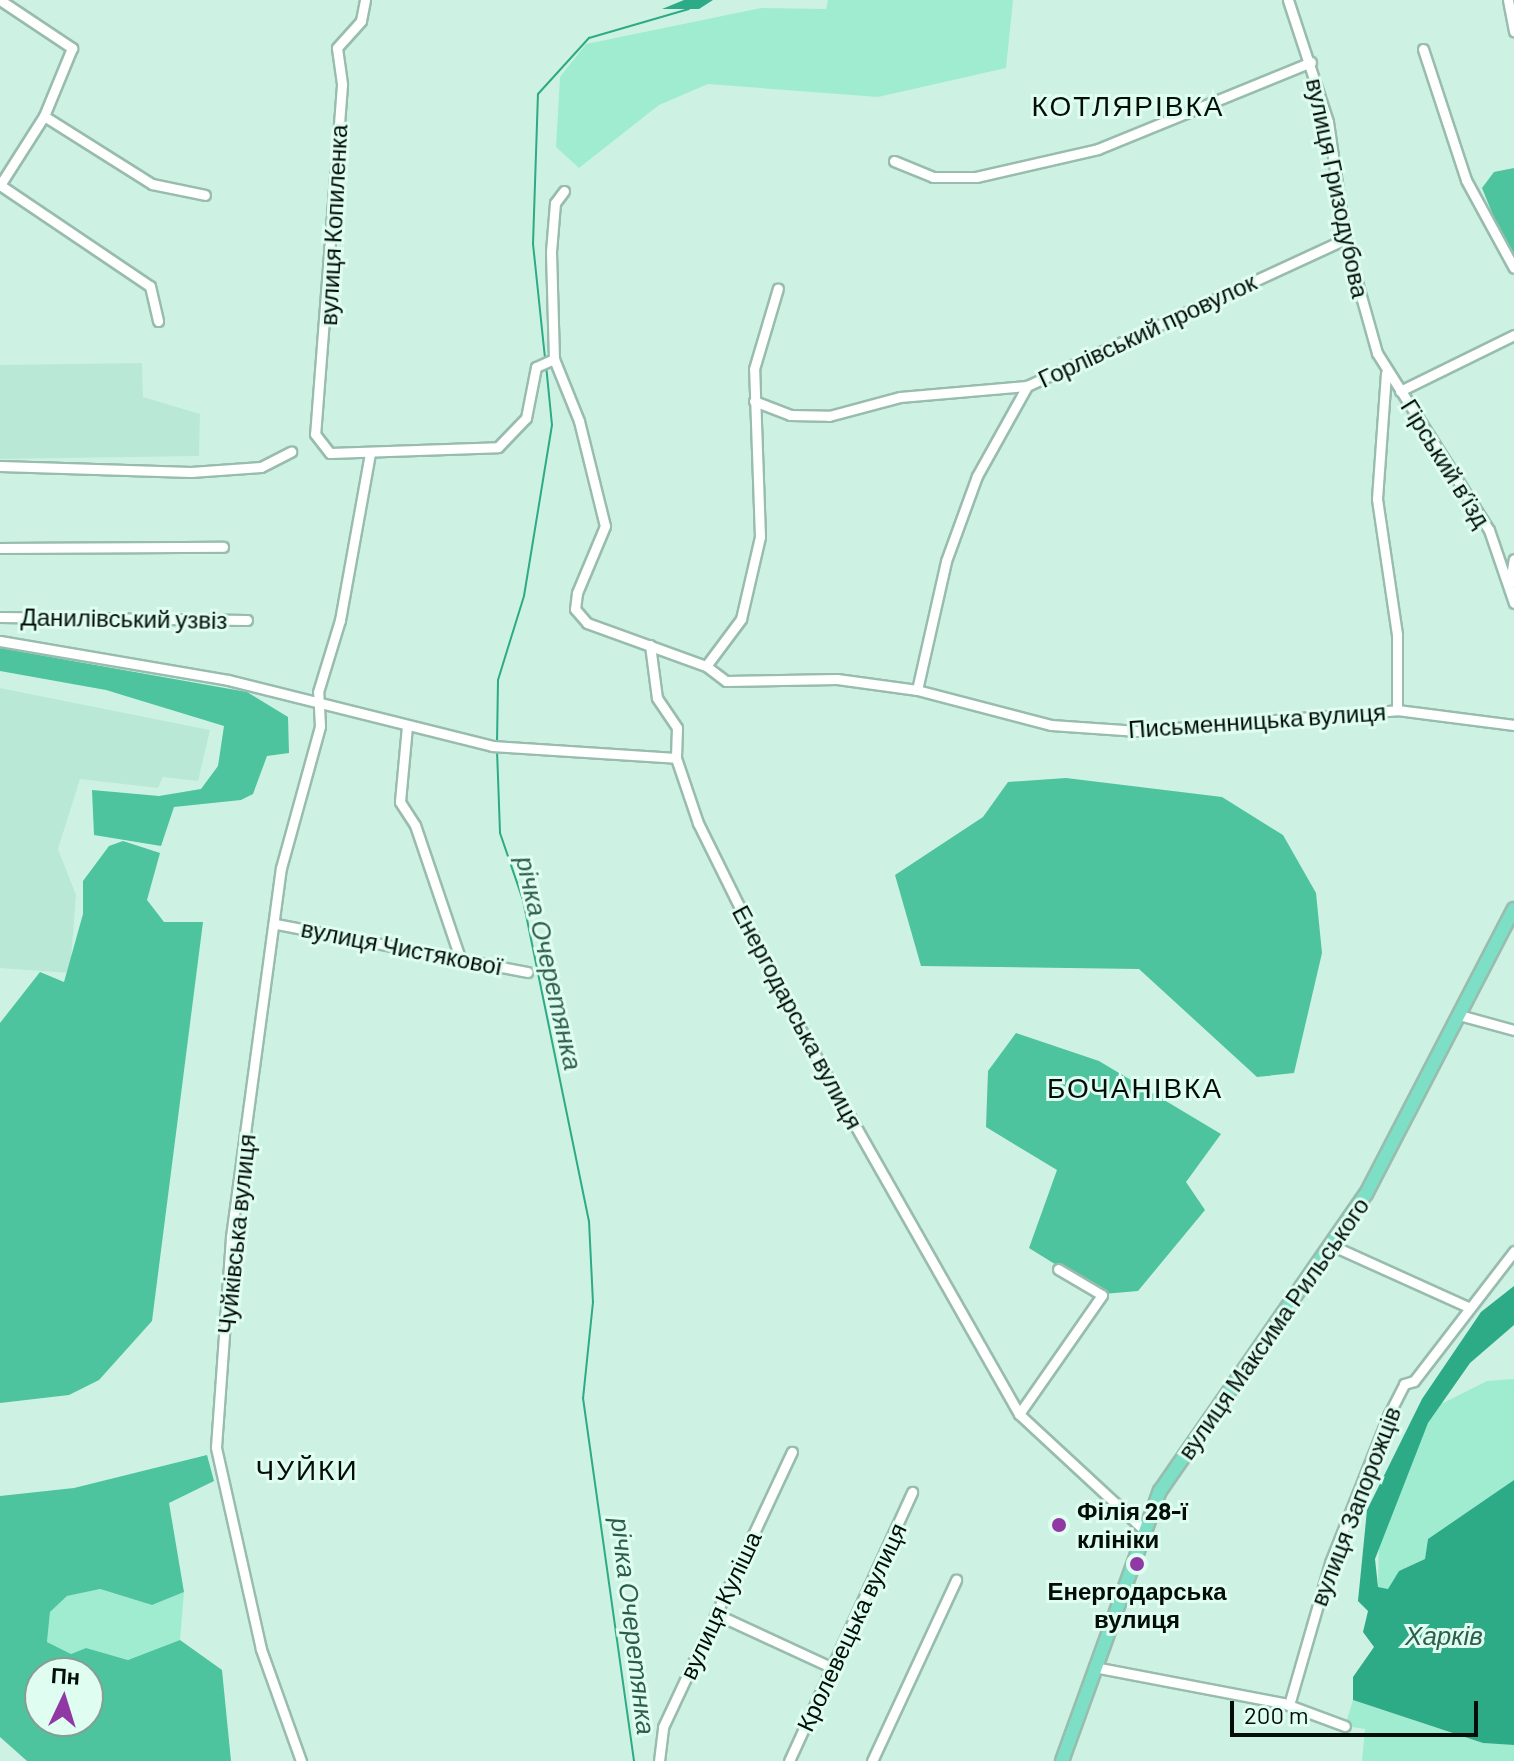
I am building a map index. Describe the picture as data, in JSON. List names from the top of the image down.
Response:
{
  "streets": {
    "main road": ["вулиця Максима Рильського"],
    "street": [
      "вулиця Гризодубова",
      "вулиця Копиленка",
      "Горлівський провулок",
      "Гірський в’їзд",
      "Данилівський узвіз",
      "Письменницька вулиця",
      "вулиця Чистякової",
      "Енергодарська вулиця",
      "Чуйківська вулиця",
      "вулиця Запорожців",
      "вулиця Куліша",
      "Кролевецька вулиця"
    ]
  },
  "crossings": [
    ["вулиця Гризодубова", "Горлівський провулок"],
    ["вулиця Гризодубова", "Гірський в’їзд"],
    ["вулиця Гризодубова", "Письменницька вулиця"],
    ["Письменницька вулиця", "Енергодарська вулиця"],
    ["вулиця Чистякової", "Чуйківська вулиця"],
    ["Енергодарська вулиця", "вулиця Максима Рильського"]
  ],
  "districts": ["КОТЛЯРІВКА", "БОЧАНІВКА", "ЧУЙКИ"],
  "water": ["річка Очеретянка", "Харків"],
  "places": ["Філія 28-ї клініки", "Енергодарська вулиця"],
  "scale_bar": "200 m",
  "north": "top"
}
